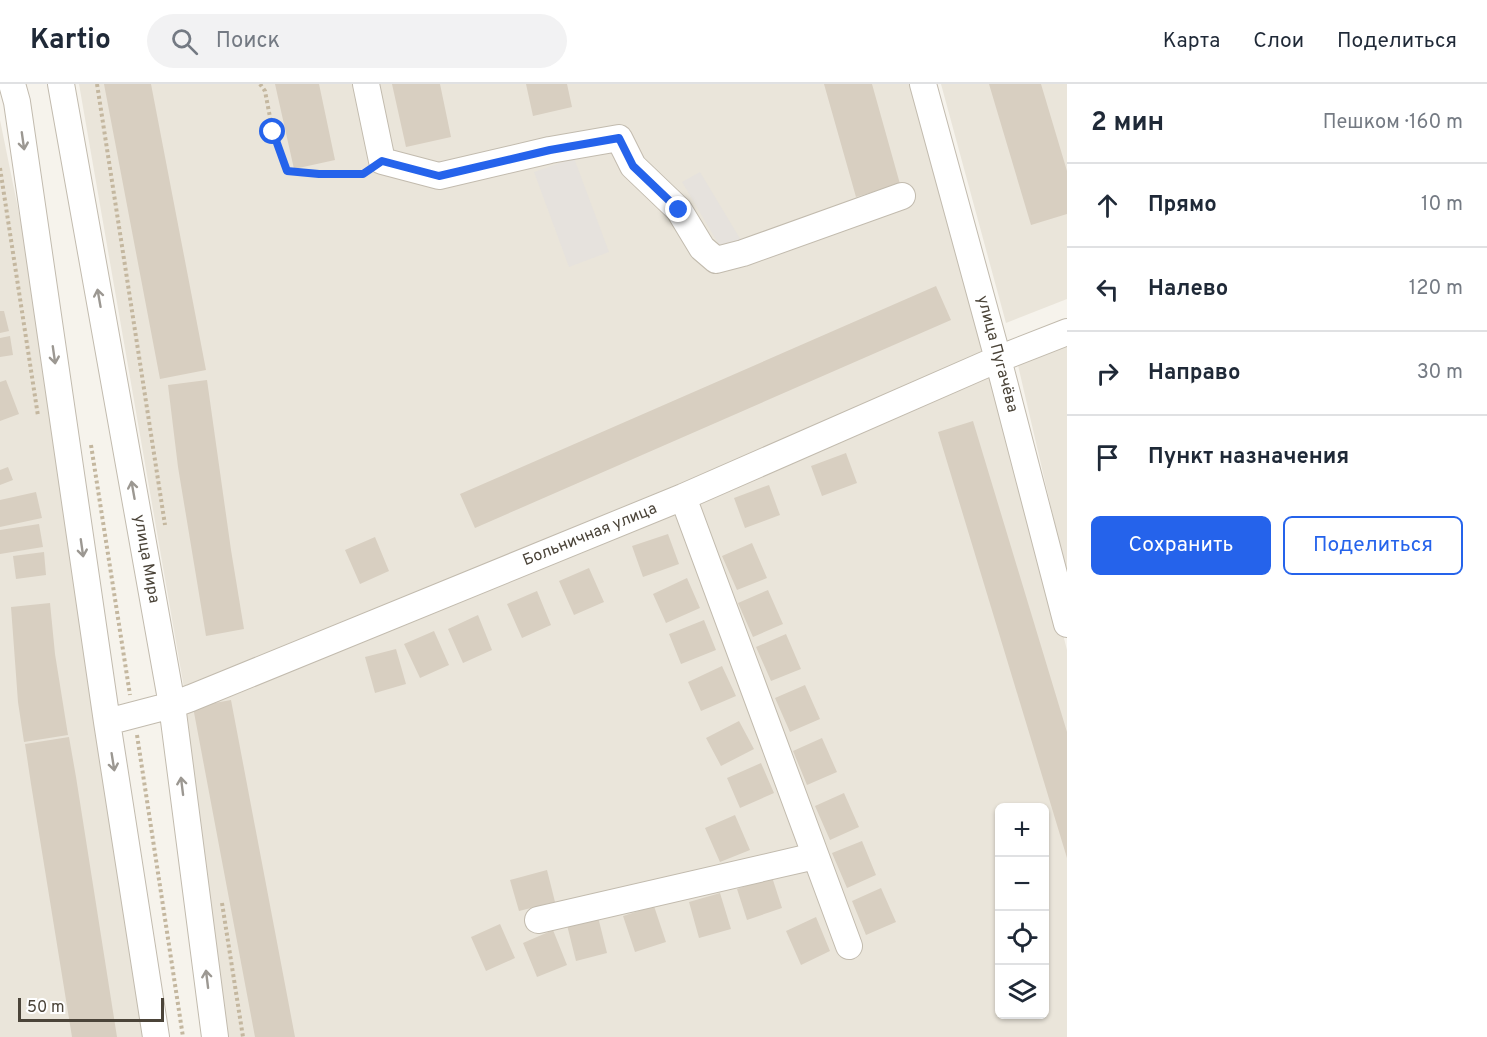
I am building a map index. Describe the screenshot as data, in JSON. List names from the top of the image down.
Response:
{
  "streets": {
    "street": ["улица Пугачёва", "Больничная улица", "улица Мира"]
  },
  "crossings": [
    ["улица Пугачёва", "Больничная улица"],
    ["Больничная улица", "улица Мира"]
  ],
  "scale_bar": "50 m",
  "page": {
    "header": "Kartio",
    "search": "Поиск",
    "nav": ["Карта", "Слои", "Поделиться"],
    "heading": ["2 мин", "Пешком · 160 m"],
    "list": [
      ["Прямо", "10 m"],
      ["Налево", "120 m"],
      ["Направо", "30 m"],
      "Пункт назначения"
    ],
    "buttons": ["Сохранить", "Поделиться"],
    "map_buttons": ["+", "−"],
    "scale": "50 m"
  }
}
